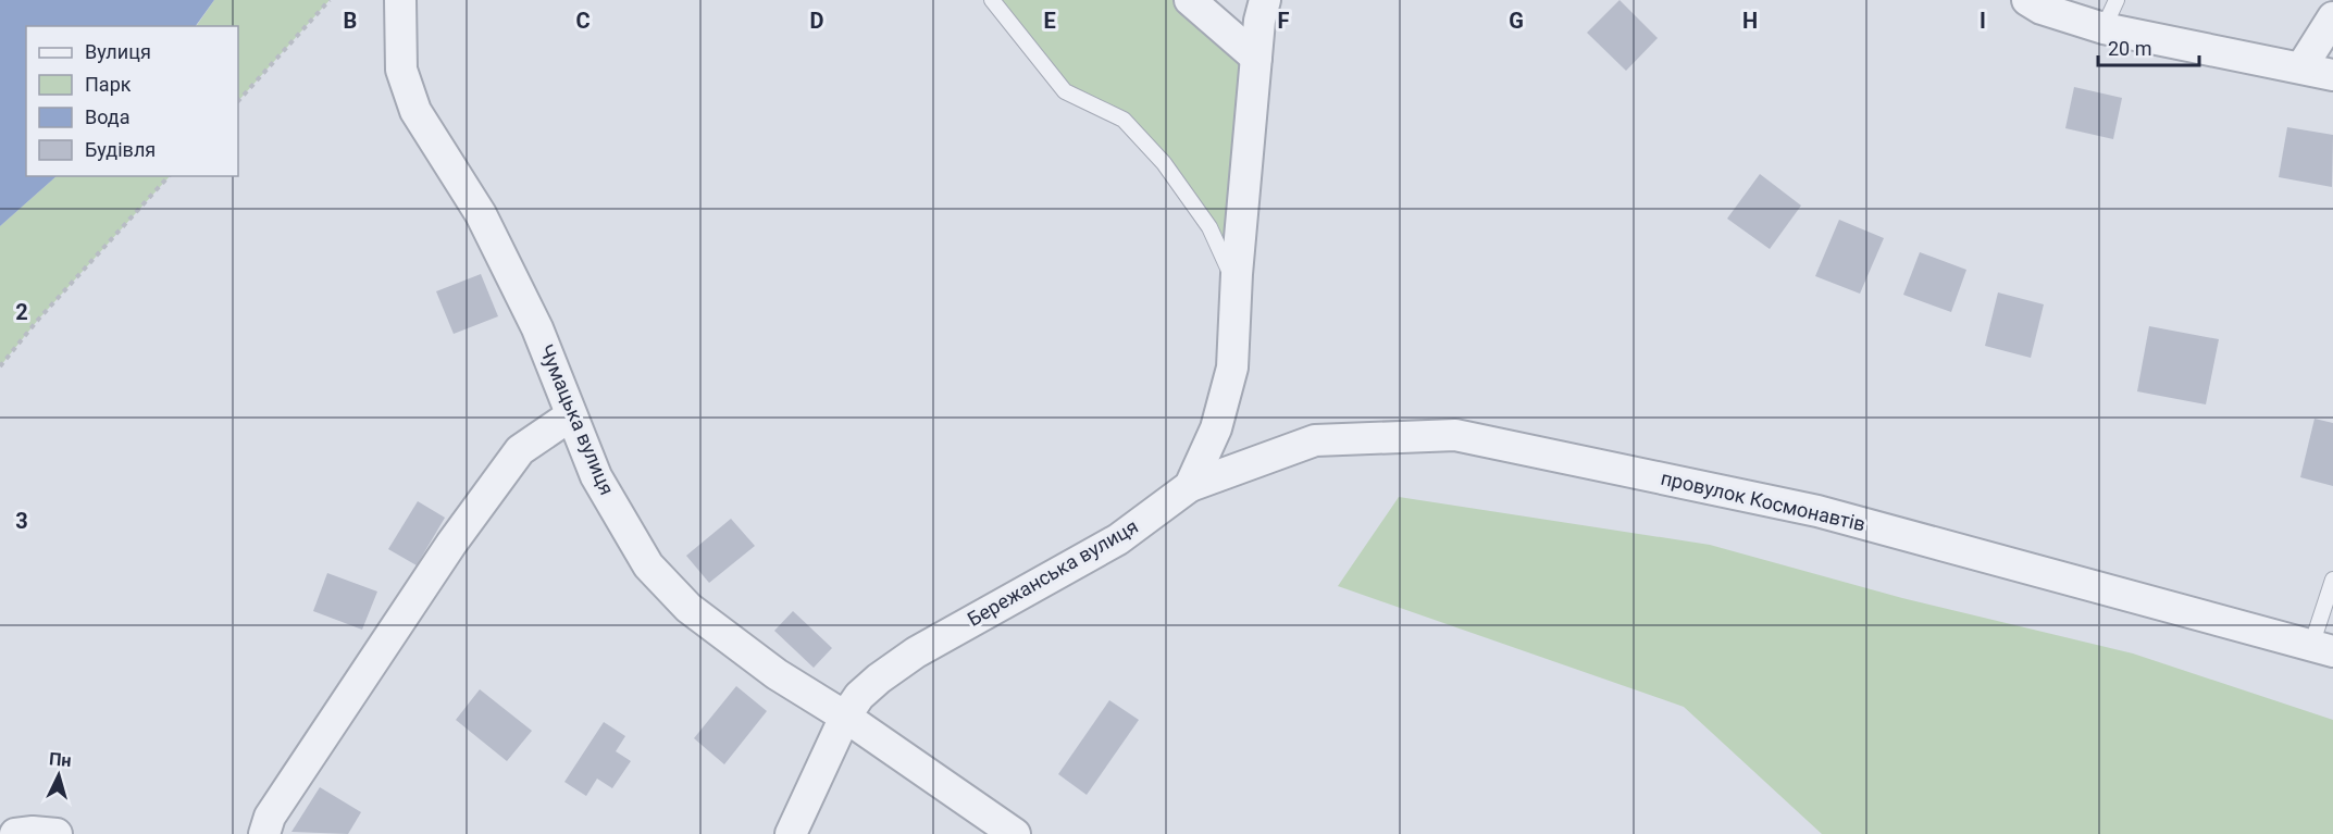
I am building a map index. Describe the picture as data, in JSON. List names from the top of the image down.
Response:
{
  "streets": {
    "street": ["Чумацька вулиця", "провулок Космонавтів", "Бережанська вулиця"]
  },
  "crossings": [
    ["Чумацька вулиця", "Бережанська вулиця"],
    ["провулок Космонавтів", "Бережанська вулиця"]
  ],
  "legend": [
    "Вулиця",
    "Парк",
    "Вода",
    "Будівля"
  ],
  "scale_bar": "20 m",
  "north": "top",
  "grid": {
    "columns": [
      "B",
      "C",
      "D",
      "E",
      "F",
      "G",
      "H",
      "I"
    ],
    "rows": ["2", "3"]
  }
}
